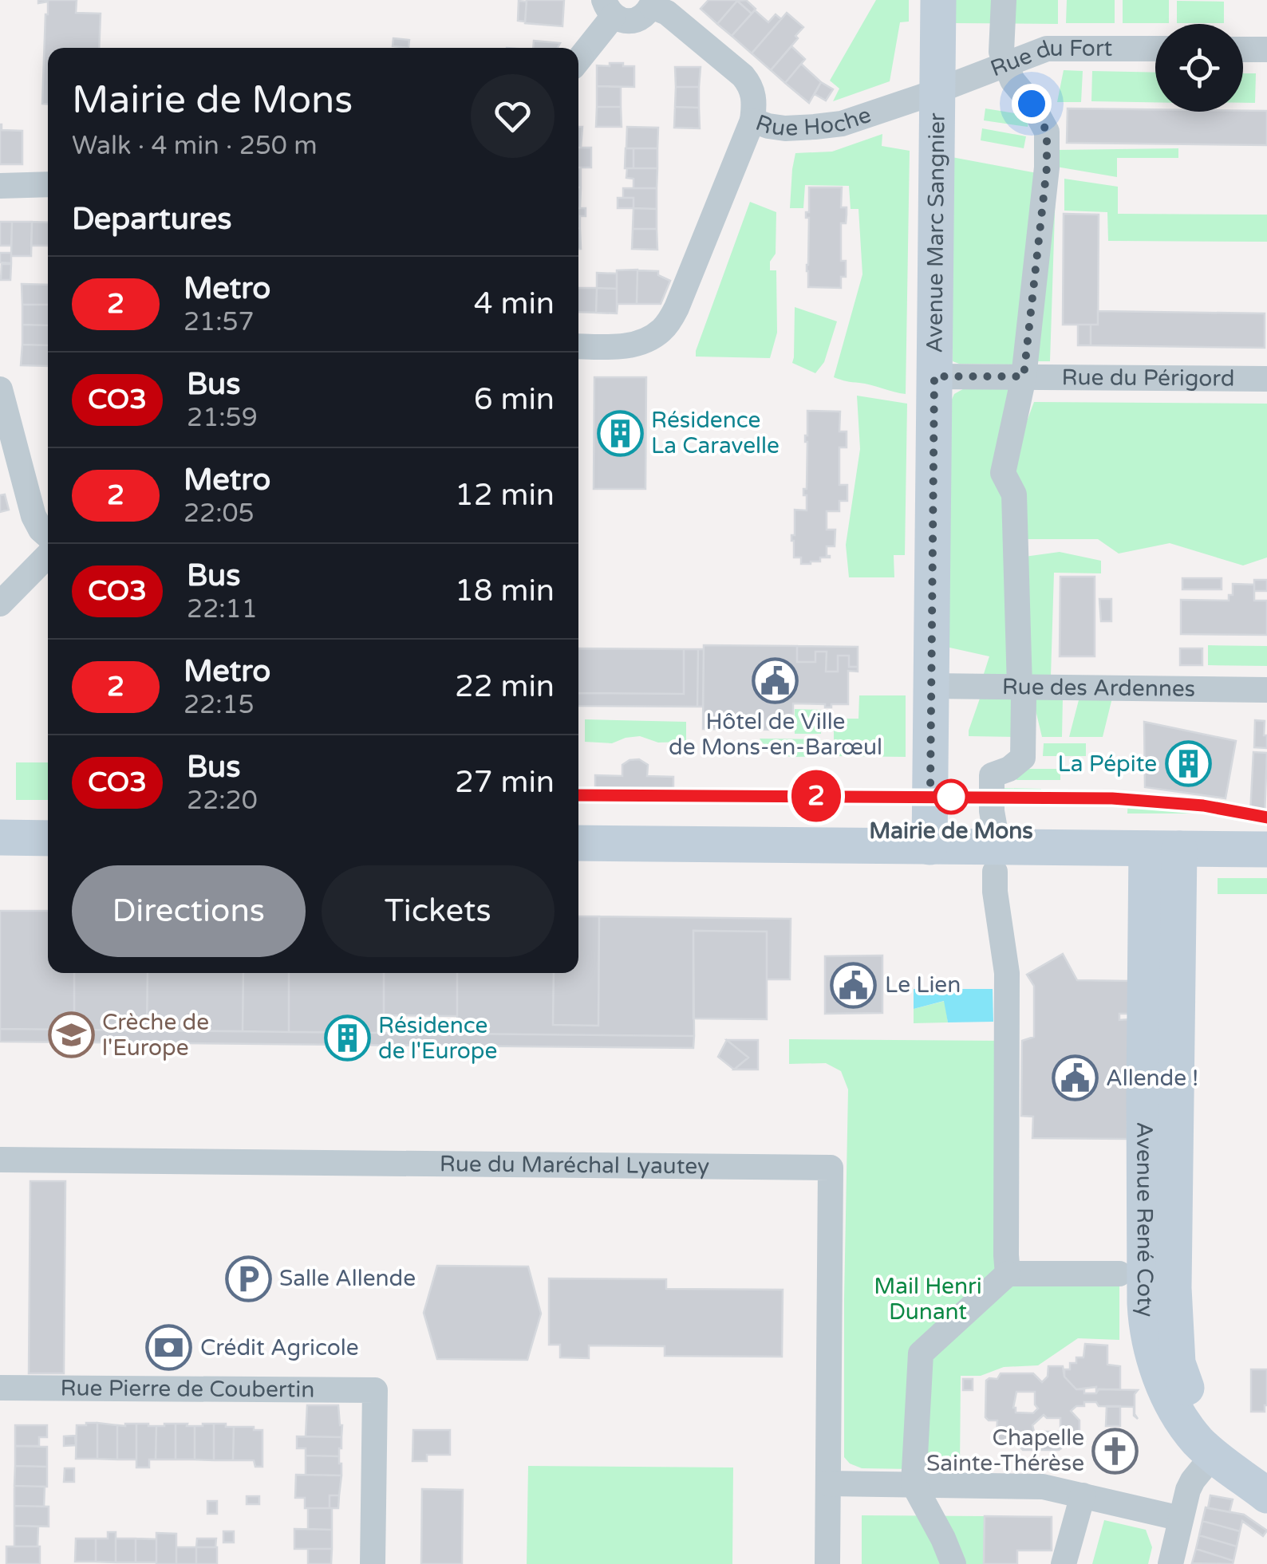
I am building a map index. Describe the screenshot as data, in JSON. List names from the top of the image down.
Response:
{
  "streets": {
    "main road": ["Avenue Marc Sangnier", "Avenue René Coty"],
    "street": [
      "Rue du Fort",
      "Rue Hoche",
      "Rue du Périgord",
      "Rue des Ardennes",
      "Rue du Maréchal Lyautey",
      "Rue Pierre de Coubertin"
    ]
  },
  "crossings": [
    ["Rue du Fort", "Rue Hoche"],
    ["Rue du Fort", "Avenue Marc Sangnier"],
    ["Rue Hoche", "Avenue Marc Sangnier"],
    ["Avenue Marc Sangnier", "Rue du Périgord"],
    ["Avenue Marc Sangnier", "Rue des Ardennes"]
  ],
  "parks": ["Mail Henri Dunant"],
  "places": {
    "building": ["Résidence La Caravelle", "La Pépite", "Résidence de l'Europe"],
    "public building": ["Hôtel de Ville de Mons-en-Barœul", "Le Lien", "Allende !"],
    "other": ["Mairie de Mons"],
    "school or university": ["Crèche de l'Europe"],
    "parking": ["Salle Allende"],
    "bank": ["Crédit Agricole"],
    "church": ["Chapelle Sainte-Thérèse"]
  },
  "lines": ["metro line 2"],
  "page": {
    "on_map": "2",
    "heading": [
      ["Mairie de Mons", "Walk · 4 min · 250 m"],
      "Departures"
    ],
    "list": [
      {
        "mark": "2",
        "name": "Metro",
        "note": "21:57",
        "value": "4 min"
      },
      {
        "mark": "CO3",
        "name": "Bus",
        "note": "21:59",
        "value": "6 min"
      },
      {
        "mark": "2",
        "name": "Metro",
        "note": "22:05",
        "value": "12 min"
      },
      {
        "mark": "CO3",
        "name": "Bus",
        "note": "22:11",
        "value": "18 min"
      },
      {
        "mark": "2",
        "name": "Metro",
        "note": "22:15",
        "value": "22 min"
      },
      {
        "mark": "CO3",
        "name": "Bus",
        "note": "22:20",
        "value": "27 min"
      }
    ],
    "buttons": ["Directions", "Tickets"]
  }
}
